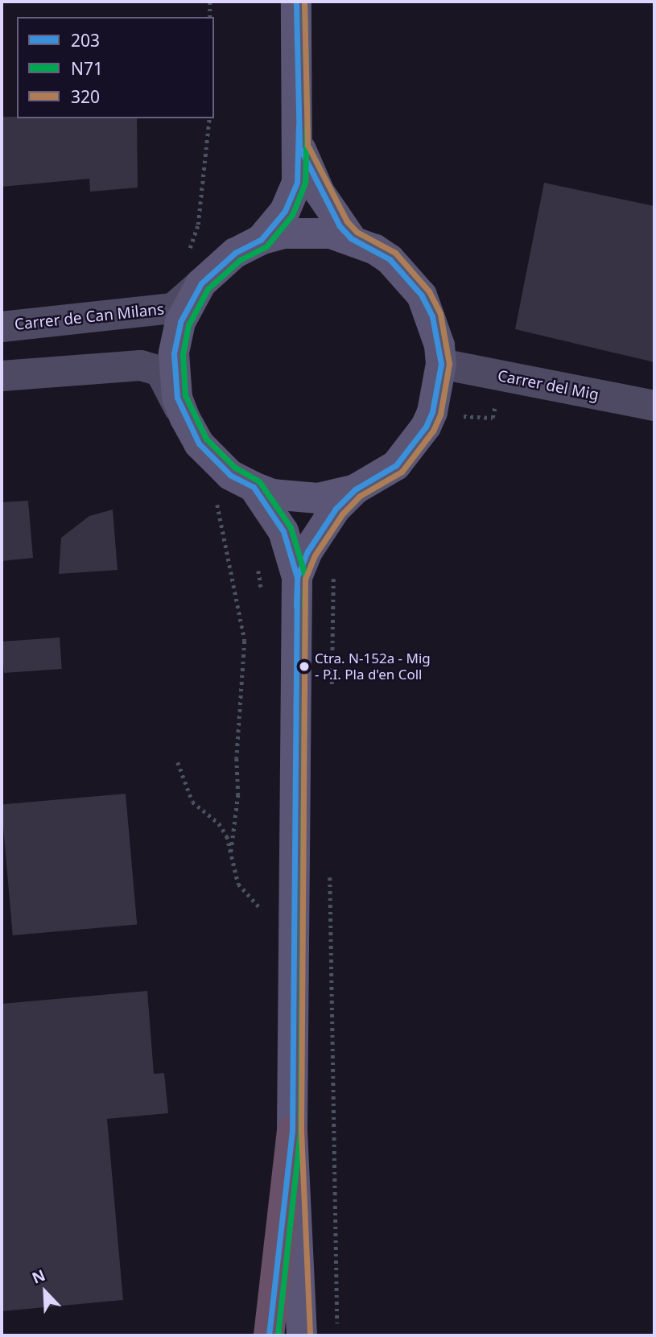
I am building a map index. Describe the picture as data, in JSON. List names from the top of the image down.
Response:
{
  "streets": {
    "street": ["Carrer de Can Milans", "Carrer del Mig"]
  },
  "places": ["Ctra. N-152a - Mig - P.I. Pla d'en Coll"],
  "lines": ["transit line 203", "transit line N71", "transit line 320"],
  "legend": ["203", "N71", "320"],
  "north": "top left"
}
